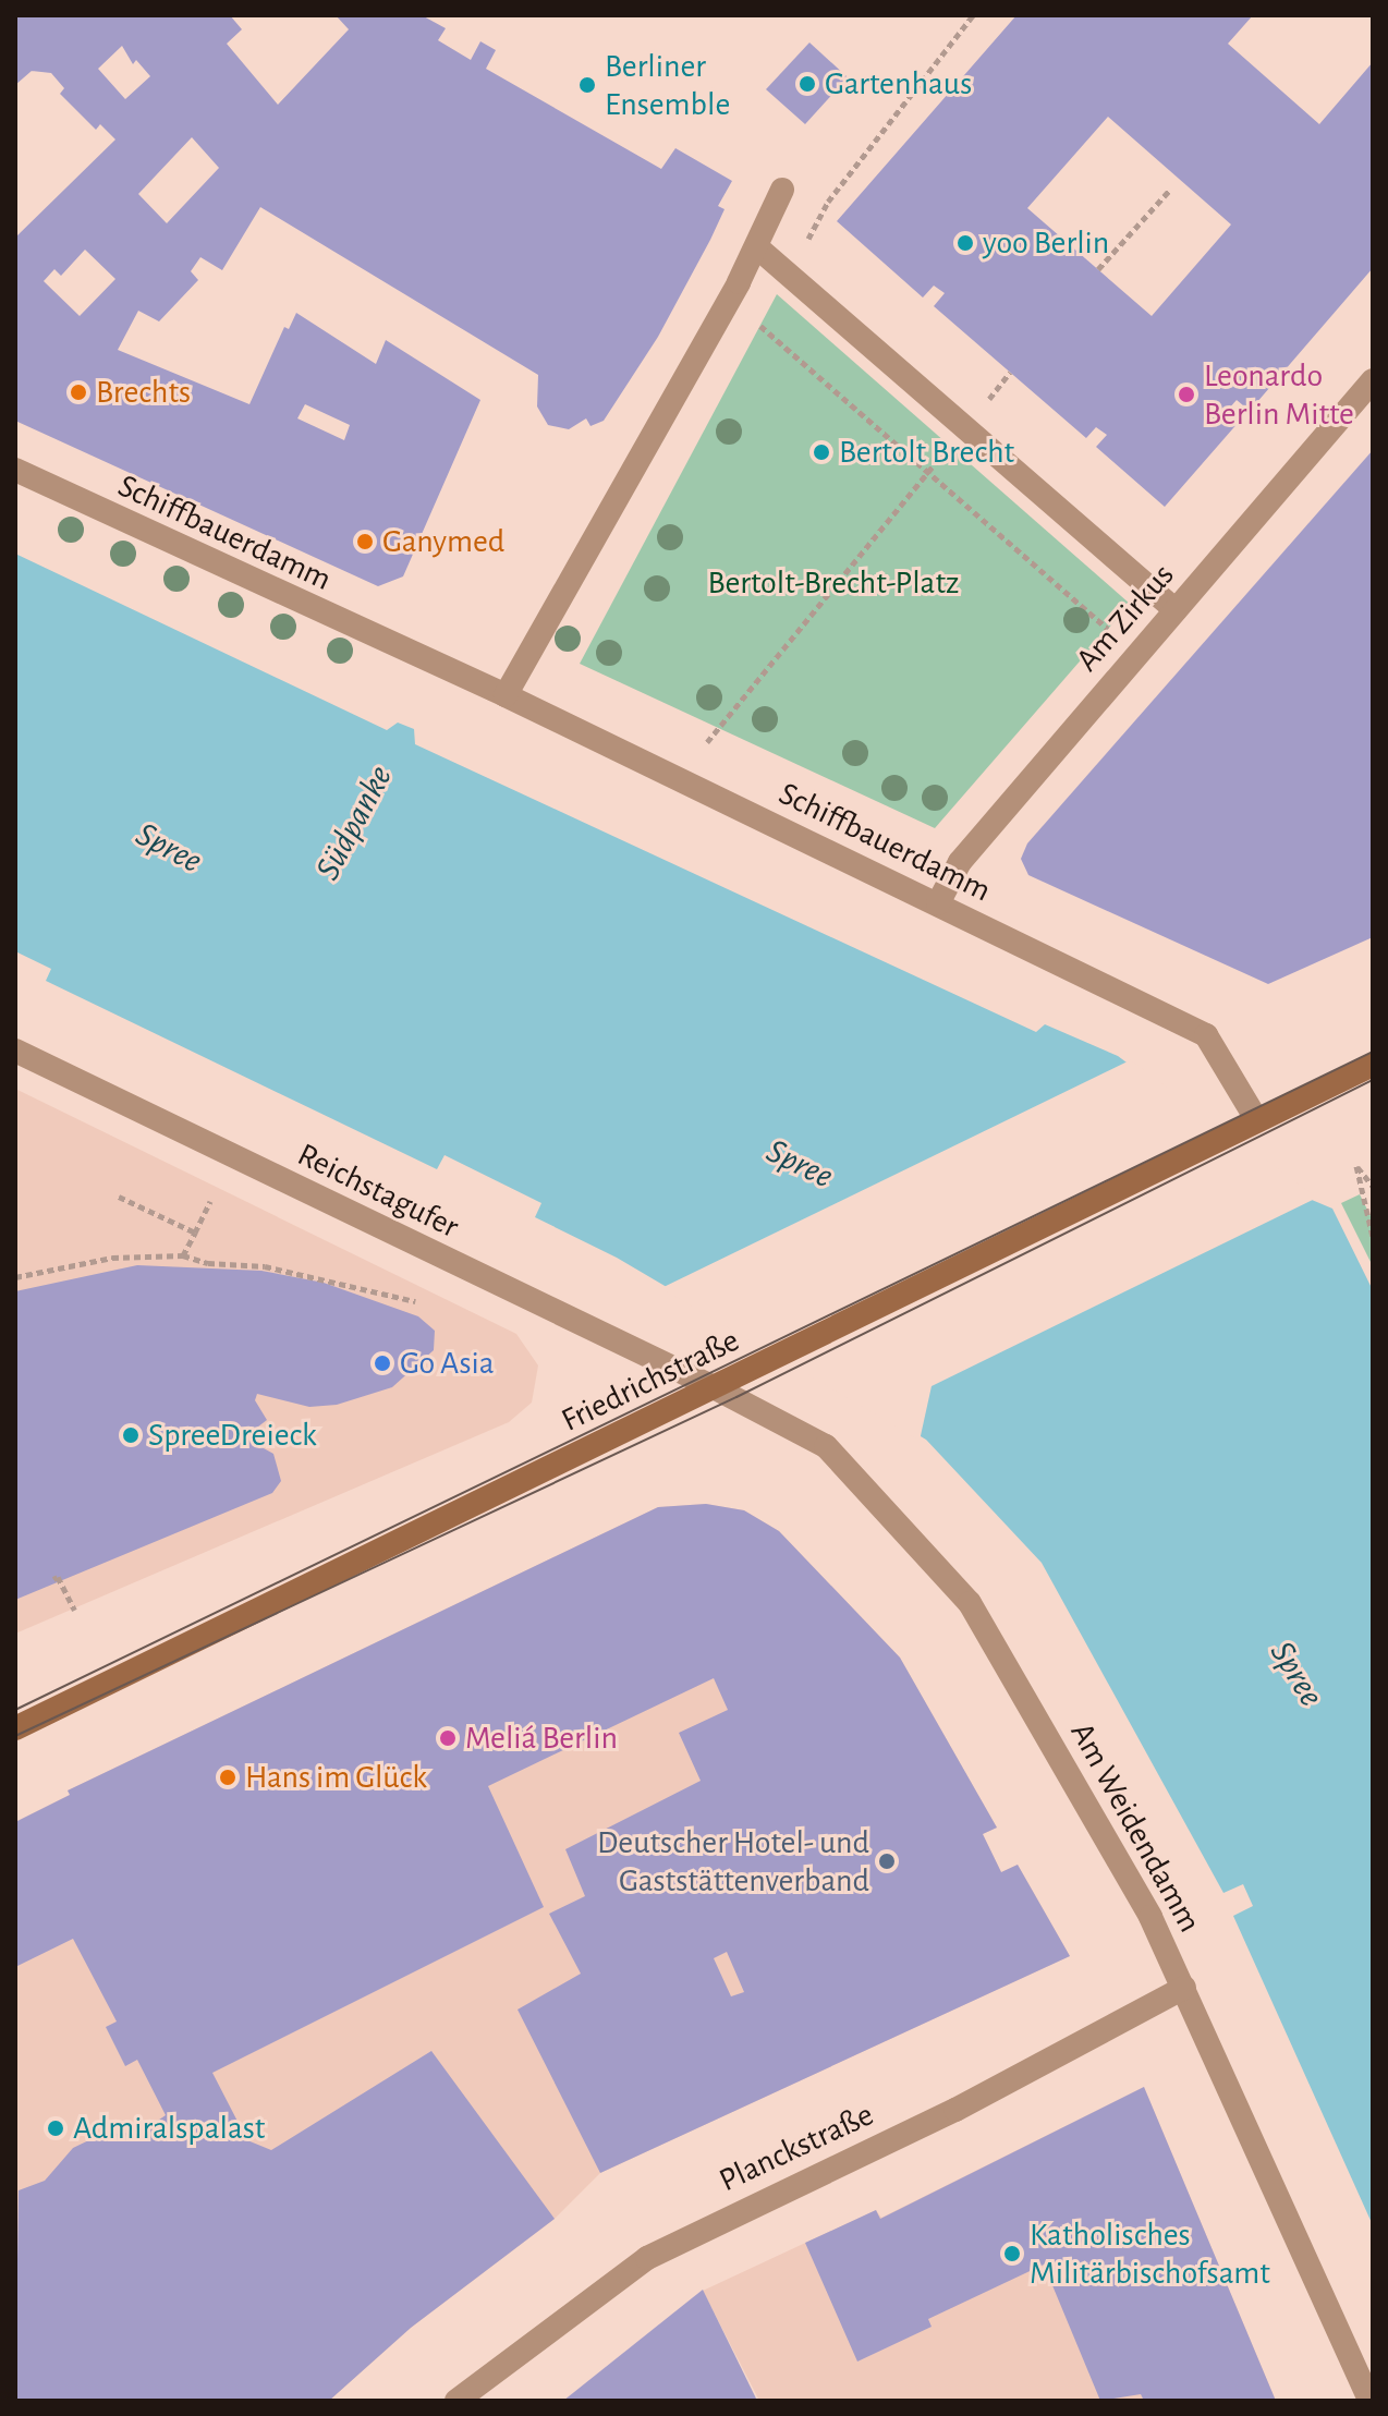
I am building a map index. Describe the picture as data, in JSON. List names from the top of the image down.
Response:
{
  "streets": {
    "main road": ["Friedrichstraße"],
    "street": [
      "Schiffbauerdamm",
      "Am Zirkus",
      "Reichstagufer",
      "Am Weidendamm",
      "Planckstraße"
    ]
  },
  "crossings": [
    ["Schiffbauerdamm", "Am Zirkus"],
    ["Schiffbauerdamm", "Friedrichstraße"],
    ["Reichstagufer", "Friedrichstraße"],
    ["Reichstagufer", "Am Weidendamm"],
    ["Friedrichstraße", "Am Weidendamm"],
    ["Am Weidendamm", "Planckstraße"]
  ],
  "water": ["Südpanke", "Spree"],
  "parks": ["Bertolt-Brecht-Platz"],
  "places": [
    "Gartenhaus",
    "Berliner Ensemble",
    "yoo Berlin",
    "Brechts",
    "Leonardo Berlin Mitte",
    "Bertolt Brecht",
    "Ganymed",
    "Go Asia",
    "SpreeDreieck",
    "Meliá Berlin",
    "Hans im Glück",
    "Deutscher Hotel- und Gaststättenverband",
    "Admiralspalast",
    "Katholisches Militärbischofsamt"
  ]
}
